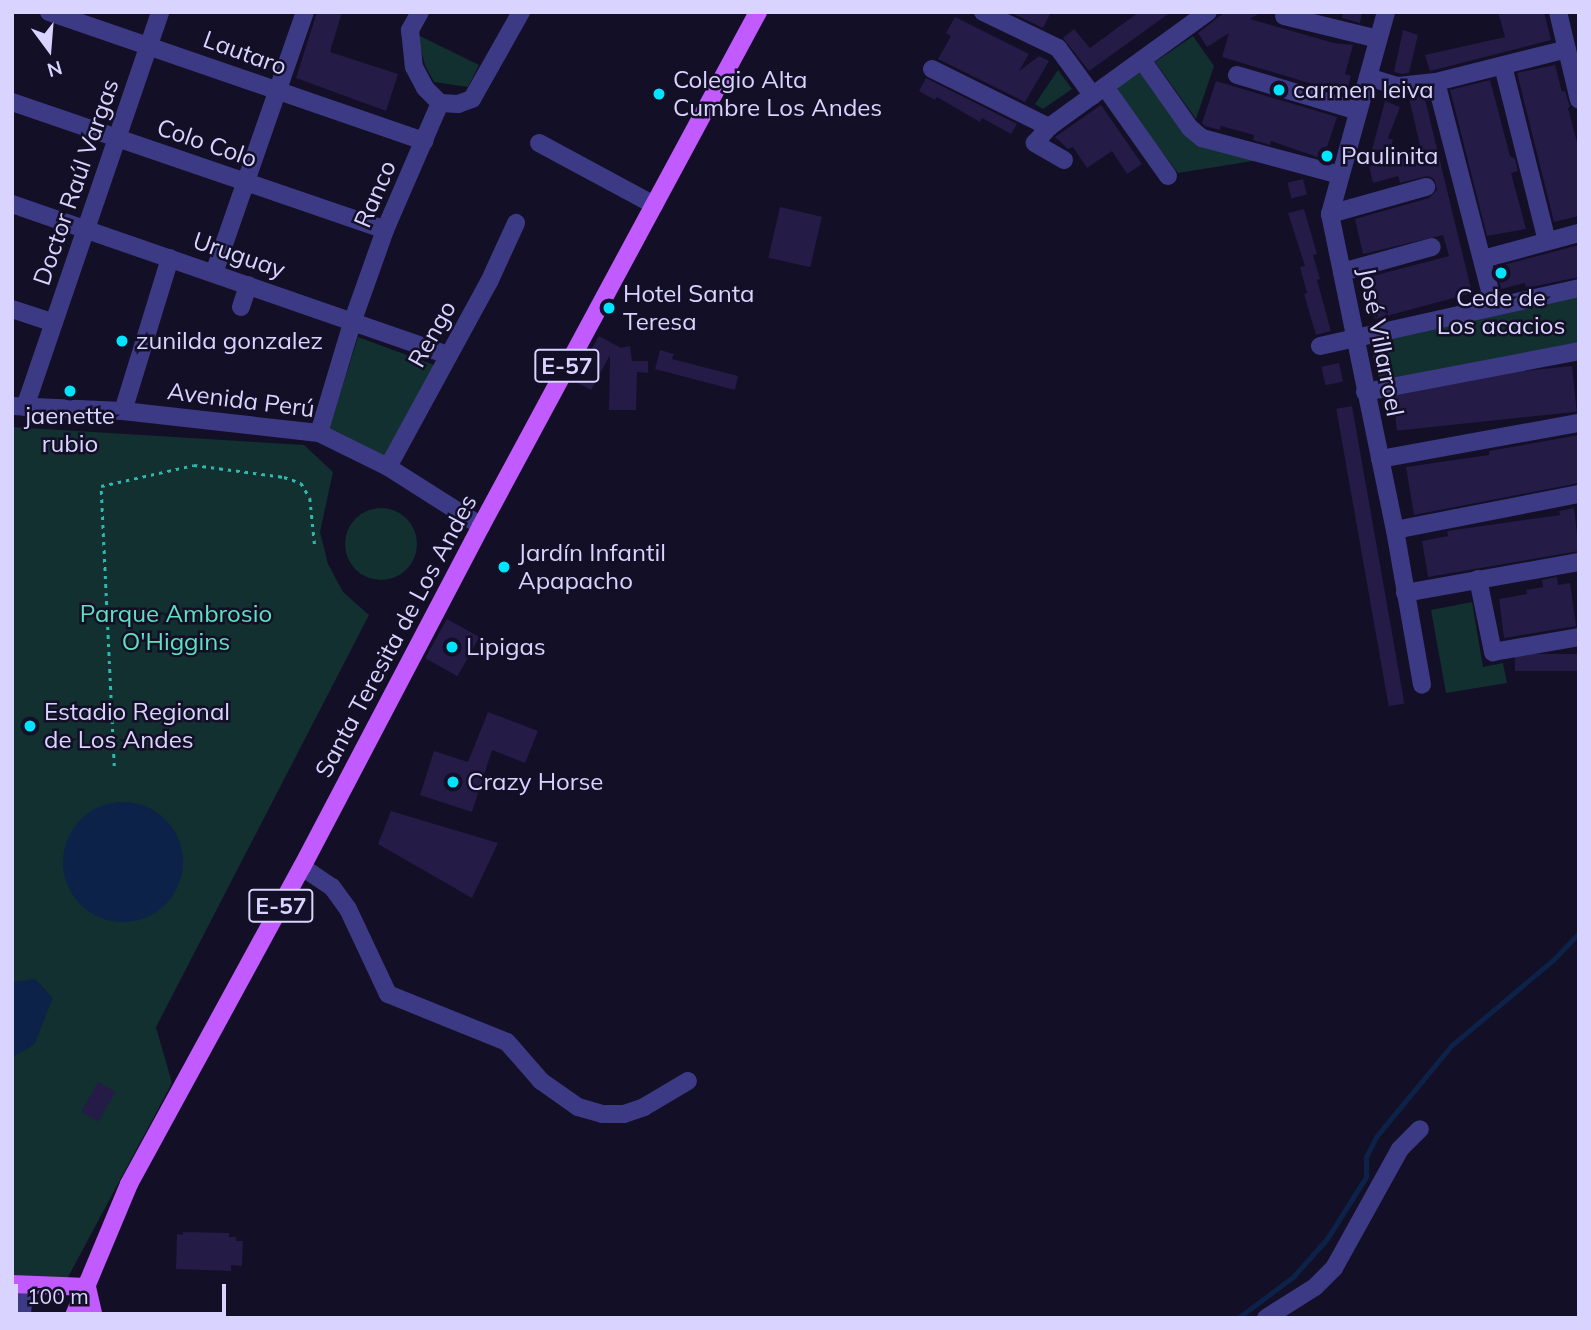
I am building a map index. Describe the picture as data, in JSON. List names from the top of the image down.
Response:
{
  "streets": {
    "main road": ["E-57", "Santa Teresita de Los Andes"],
    "street": [
      "Lautaro",
      "Colo Colo",
      "Doctor Raúl Vargas",
      "Ranco",
      "Uruguay",
      "Rengo",
      "José Villarroel",
      "Avenida Perú"
    ]
  },
  "crossings": [
    ["Lautaro", "Doctor Raúl Vargas"],
    ["Lautaro", "Ranco"],
    ["Colo Colo", "Doctor Raúl Vargas"],
    ["Colo Colo", "Ranco"],
    ["Doctor Raúl Vargas", "Uruguay"],
    ["Doctor Raúl Vargas", "Avenida Perú"],
    ["Ranco", "Uruguay"],
    ["Ranco", "Avenida Perú"],
    ["Uruguay", "Rengo"],
    ["Rengo", "Avenida Perú"],
    ["Avenida Perú", "Santa Teresita de Los Andes"]
  ],
  "parks": ["Parque Ambrosio O'Higgins"],
  "places": [
    "carmen leiva",
    "Colegio Alta Cumbre Los Andes",
    "Paulinita",
    "Cede de Los acacios",
    "Hotel Santa Teresa",
    "zunilda gonzalez",
    "jaenette rubio",
    "Jardín Infantil Apapacho",
    "Lipigas",
    "Estadio Regional de Los Andes",
    "Crazy Horse"
  ],
  "scale_bar": "100 m",
  "north": "bottom"
}
